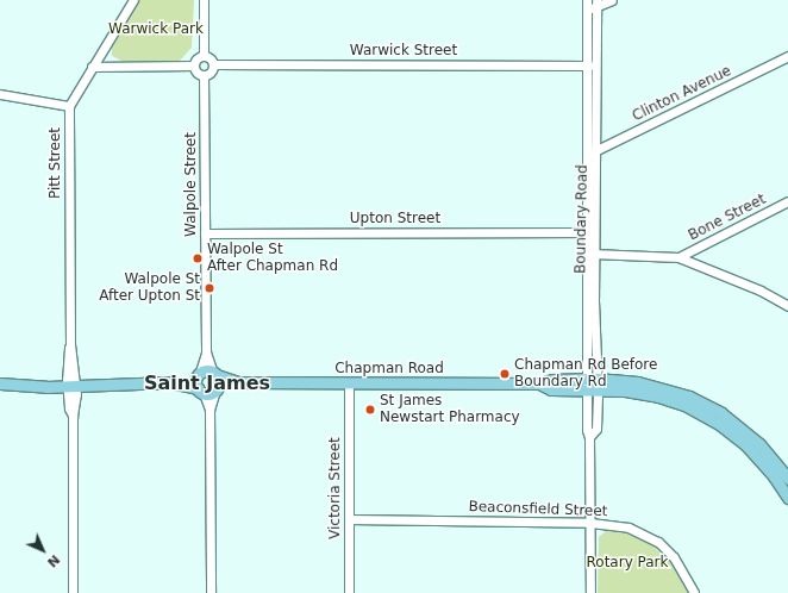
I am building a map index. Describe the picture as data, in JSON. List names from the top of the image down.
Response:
{
  "streets": {
    "main road": ["Chapman Road"],
    "street": [
      "Warwick Street",
      "Clinton Avenue",
      "Pitt Street",
      "Walpole Street",
      "Bone Street",
      "Upton Street",
      "Boundary Road",
      "Victoria Street",
      "Beaconsfield Street"
    ]
  },
  "crossings": [
    ["Warwick Street", "Walpole Street"],
    ["Warwick Street", "Boundary Road"],
    ["Clinton Avenue", "Boundary Road"],
    ["Walpole Street", "Upton Street"],
    ["Walpole Street", "Chapman Road"],
    ["Upton Street", "Boundary Road"],
    ["Boundary Road", "Chapman Road"],
    ["Boundary Road", "Beaconsfield Street"],
    ["Chapman Road", "Victoria Street"],
    ["Victoria Street", "Beaconsfield Street"]
  ],
  "districts": ["Saint James"],
  "parks": ["Warwick Park", "Rotary Park"],
  "places": [
    "Walpole St After Chapman Rd",
    "Walpole St After Upton St",
    "Chapman Rd Before Boundary Rd",
    "St James Newstart Pharmacy"
  ],
  "north": "bottom right"
}
